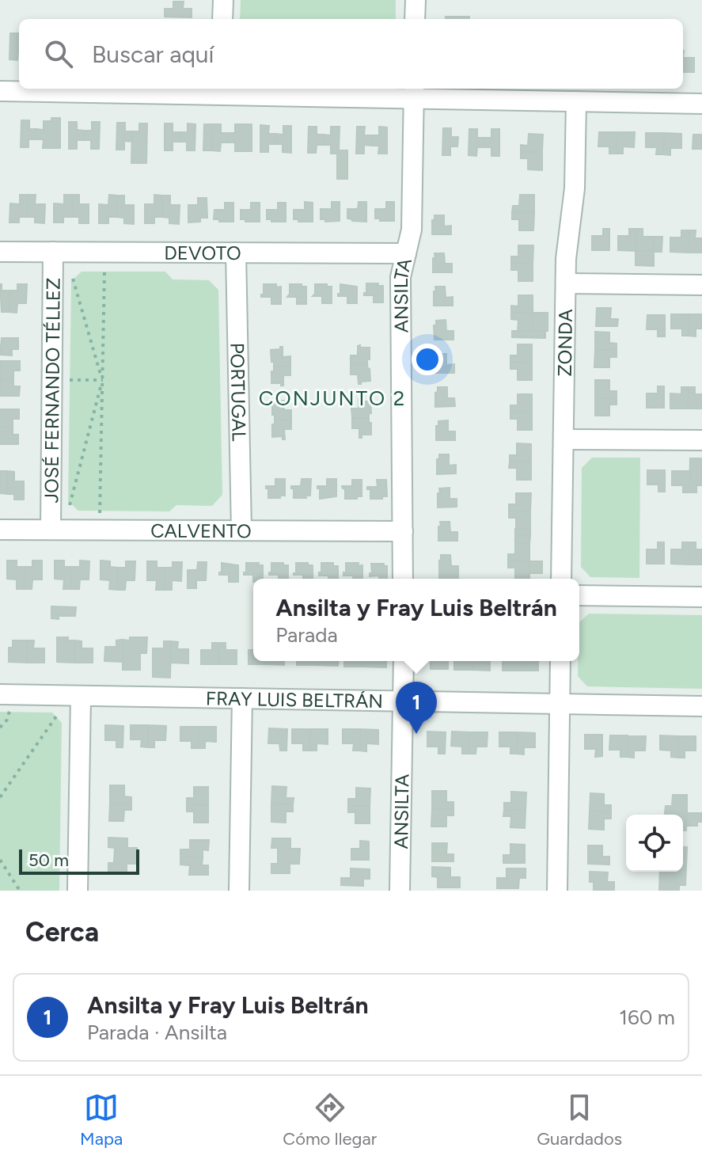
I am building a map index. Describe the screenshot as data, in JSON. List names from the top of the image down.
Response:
{
  "streets": {
    "street": [
      "DEVOTO",
      "ANSILTA",
      "ZONDA",
      "JOSÉ FERNANDO TÉLLEZ",
      "PORTUGAL",
      "CALVENTO",
      "FRAY LUIS BELTRÁN"
    ]
  },
  "crossings": [
    ["DEVOTO", "ANSILTA"],
    ["DEVOTO", "JOSÉ FERNANDO TÉLLEZ"],
    ["DEVOTO", "PORTUGAL"],
    ["ANSILTA", "CALVENTO"],
    ["ANSILTA", "FRAY LUIS BELTRÁN"],
    ["JOSÉ FERNANDO TÉLLEZ", "CALVENTO"],
    ["PORTUGAL", "CALVENTO"]
  ],
  "districts": ["CONJUNTO 2"],
  "scale_bar": "50 m",
  "page": {
    "search": "Buscar aquí",
    "popup": ["Ansilta y Fray Luis Beltrán", "Parada"],
    "pins": "1",
    "scale": "50 m",
    "heading": "Cerca",
    "list": [
      {
        "mark": "1",
        "name": "Ansilta y Fray Luis Beltrán",
        "note": "Parada · Ansilta",
        "value": "160 m"
      }
    ],
    "nav": ["Mapa", "Cómo llegar", "Guardados"]
  }
}
